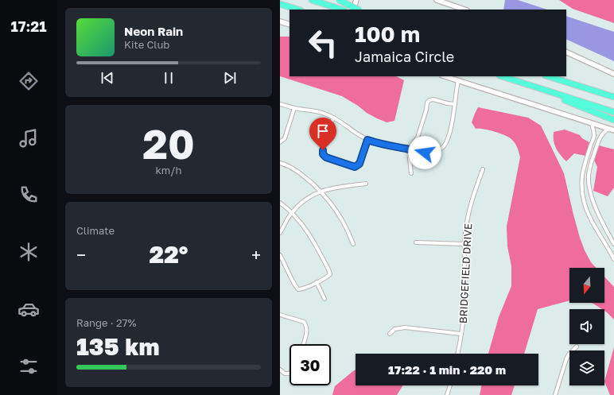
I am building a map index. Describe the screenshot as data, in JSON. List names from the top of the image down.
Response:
{
  "streets": {
    "street": ["BRIDGEFIELD DRIVE"]
  },
  "north": "bottom",
  "page": {
    "tabs": "17:21",
    "turn": ["100 m", "Jamaica Circle"],
    "song": ["Neon Rain", "Kite Club"],
    "tile": [
      ["20", "km/h"],
      "Climate",
      ["Range · 27%", "135 km"]
    ],
    "heat": ["−", "22°", "+"],
    "limit": "30",
    "trip": "17:22 · 1 min · 220 m"
  }
}
